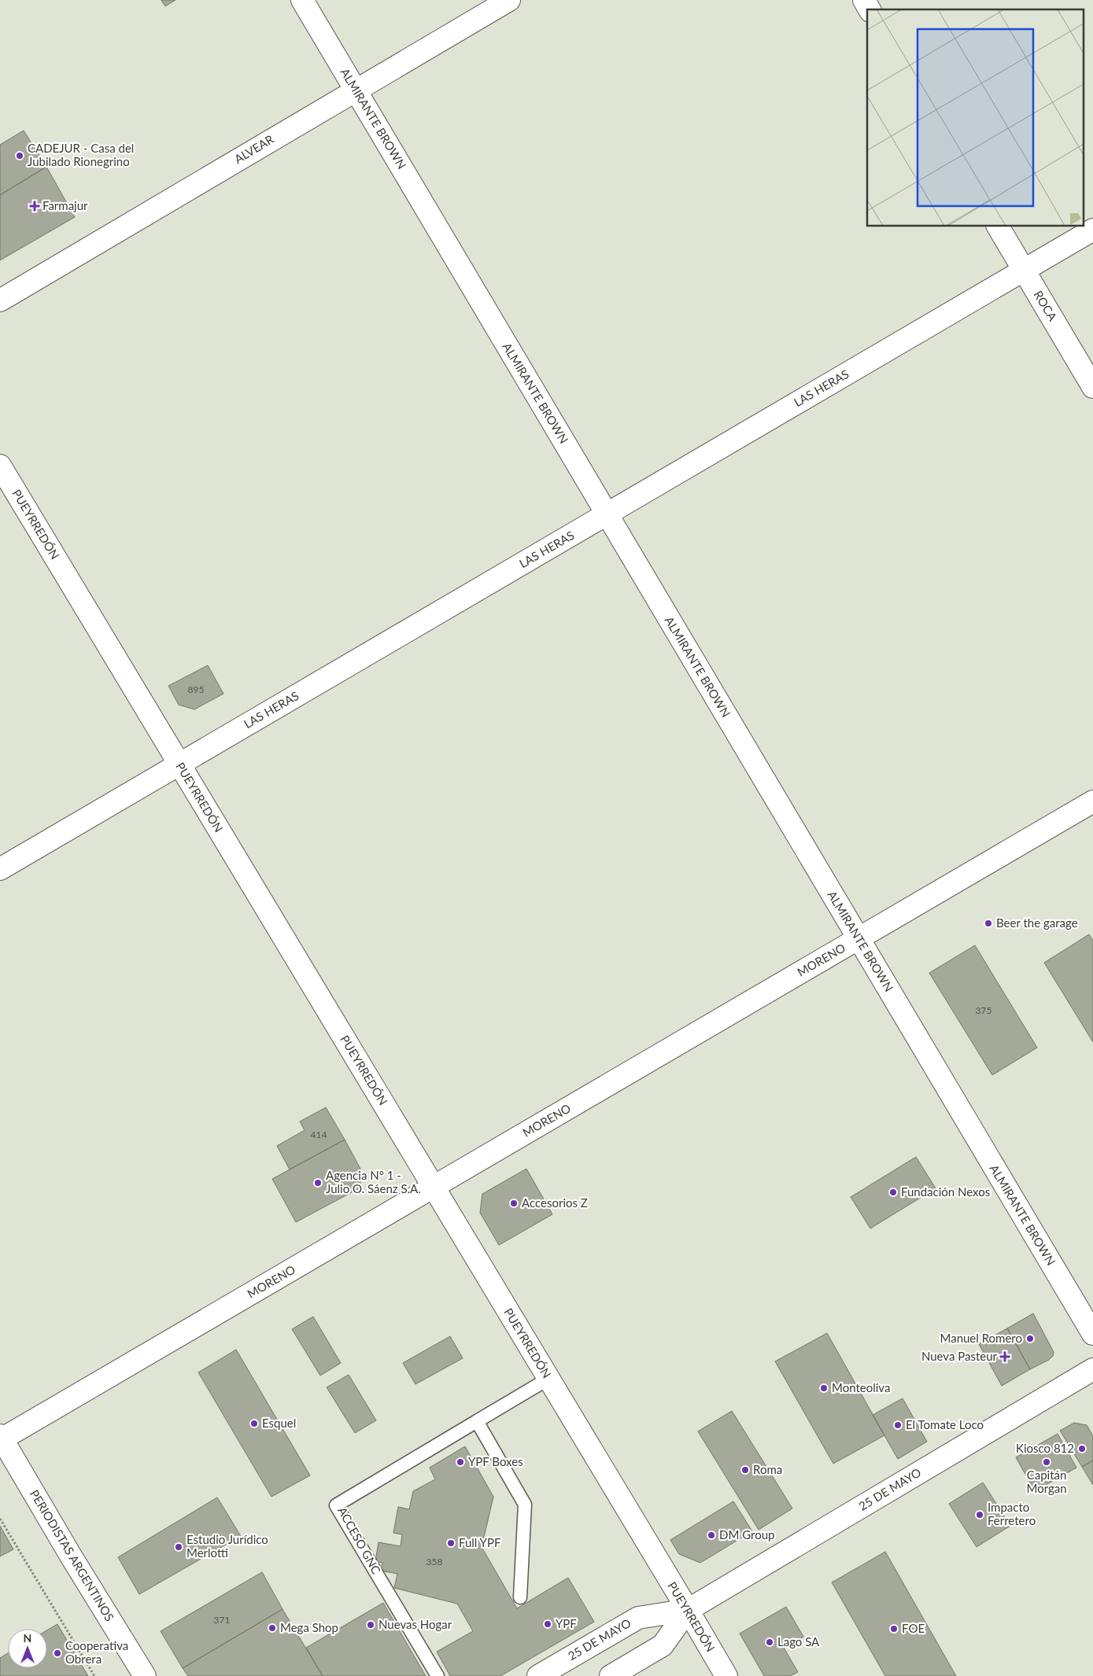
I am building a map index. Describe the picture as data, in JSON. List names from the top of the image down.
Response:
{
  "streets": {
    "street": [
      "ALMIRANTE BROWN",
      "ALVEAR",
      "ROCA",
      "LAS HERAS",
      "PUEYRREDÓN",
      "MORENO",
      "25 DE MAYO",
      "PERIODISTAS ARGENTINOS"
    ],
    "lane": ["ACCESO GNC"]
  },
  "crossings": [
    ["ALMIRANTE BROWN", "ALVEAR"],
    ["ALMIRANTE BROWN", "LAS HERAS"],
    ["ALMIRANTE BROWN", "MORENO"],
    ["ROCA", "LAS HERAS"],
    ["LAS HERAS", "PUEYRREDÓN"],
    ["PUEYRREDÓN", "MORENO"],
    ["PUEYRREDÓN", "25 DE MAYO"],
    ["MORENO", "PERIODISTAS ARGENTINOS"]
  ],
  "places": {
    "other": [
      "CADEJUR - Casa del Jubilado Rionegrino",
      "Beer the garage",
      "Agencia N° 1 - Julio O. Sáenz S.A.",
      "Fundación Nexos",
      "Accesorios Z",
      "Manuel Romero",
      "Monteoliva",
      "Esquel",
      "El Tomate Loco",
      "Kiosco 812",
      "YPF Boxes",
      "Capitán Morgan",
      "Roma",
      "Impacto Ferretero",
      "DM Group",
      "Full YPF",
      "Estudio Jurídico Merlotti",
      "YPF",
      "Nuevas Hogar",
      "Mega Shop",
      "FOE",
      "Lago SA",
      "Cooperativa Obrera"
    ],
    "health": ["Farmajur", "Nueva Pasteur"]
  },
  "house_numbers": [
    "895",
    "375",
    "414",
    "358",
    "371"
  ],
  "north": "top"
}
